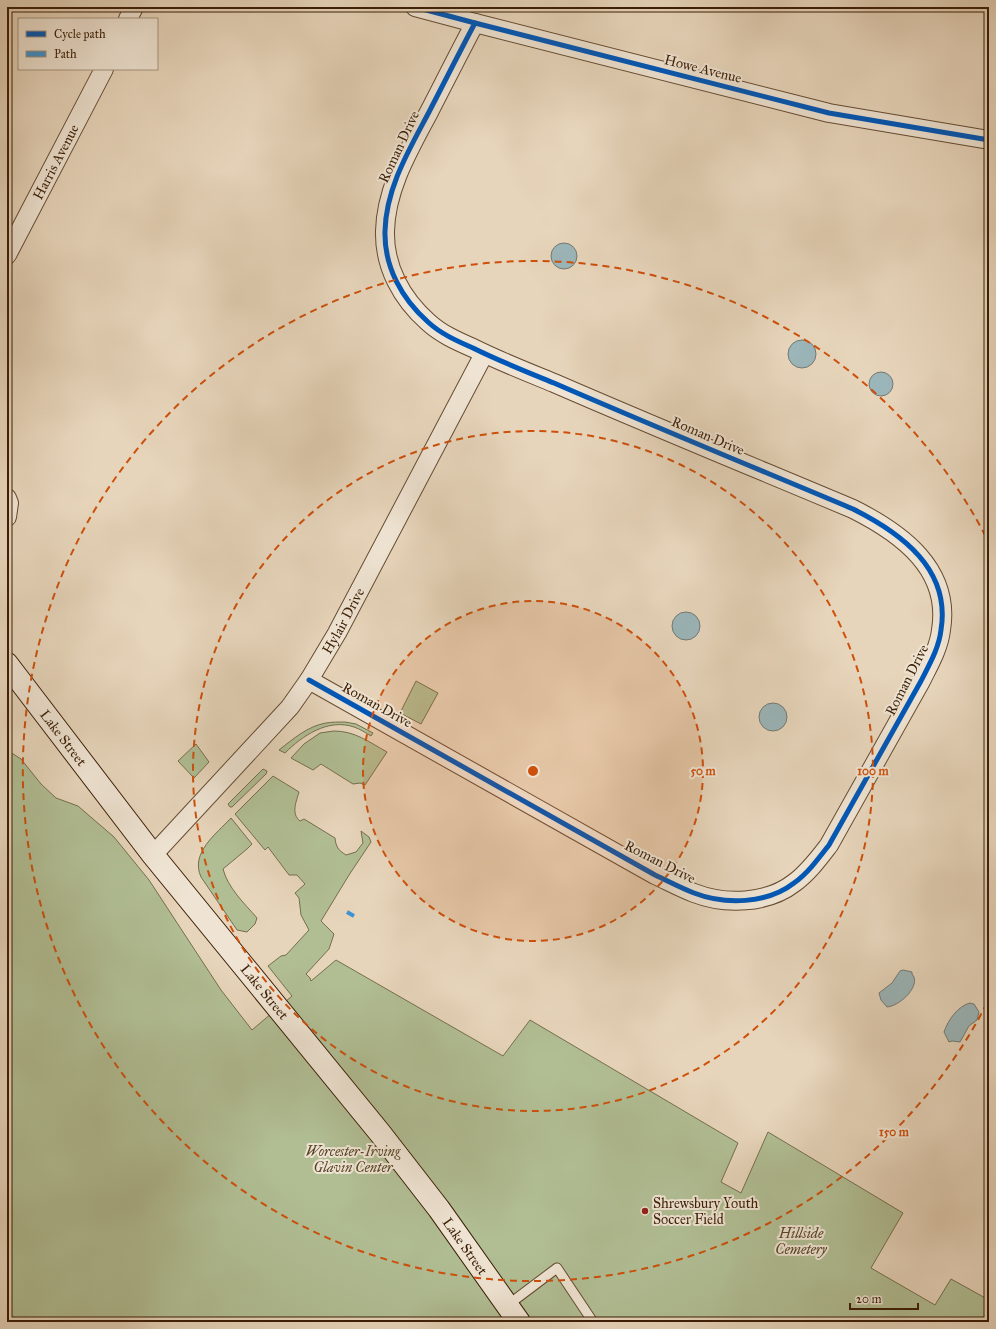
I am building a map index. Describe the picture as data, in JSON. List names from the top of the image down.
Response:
{
  "streets": {
    "main road": ["Lake Street"],
    "street": [
      "Howe Avenue",
      "Roman Drive",
      "Harris Avenue",
      "Hylair Drive"
    ]
  },
  "crossings": [
    ["Howe Avenue", "Roman Drive"],
    ["Roman Drive", "Hylair Drive"],
    ["Hylair Drive", "Lake Street"]
  ],
  "parks": ["Worcester-Irving Glavin Center", "Hillside Cemetery"],
  "places": ["Shrewsbury Youth Soccer Field"],
  "legend": ["Cycle path", "Path"],
  "scale_bar": "20 m",
  "rings": ["50 m", "100 m", "150 m"]
}
